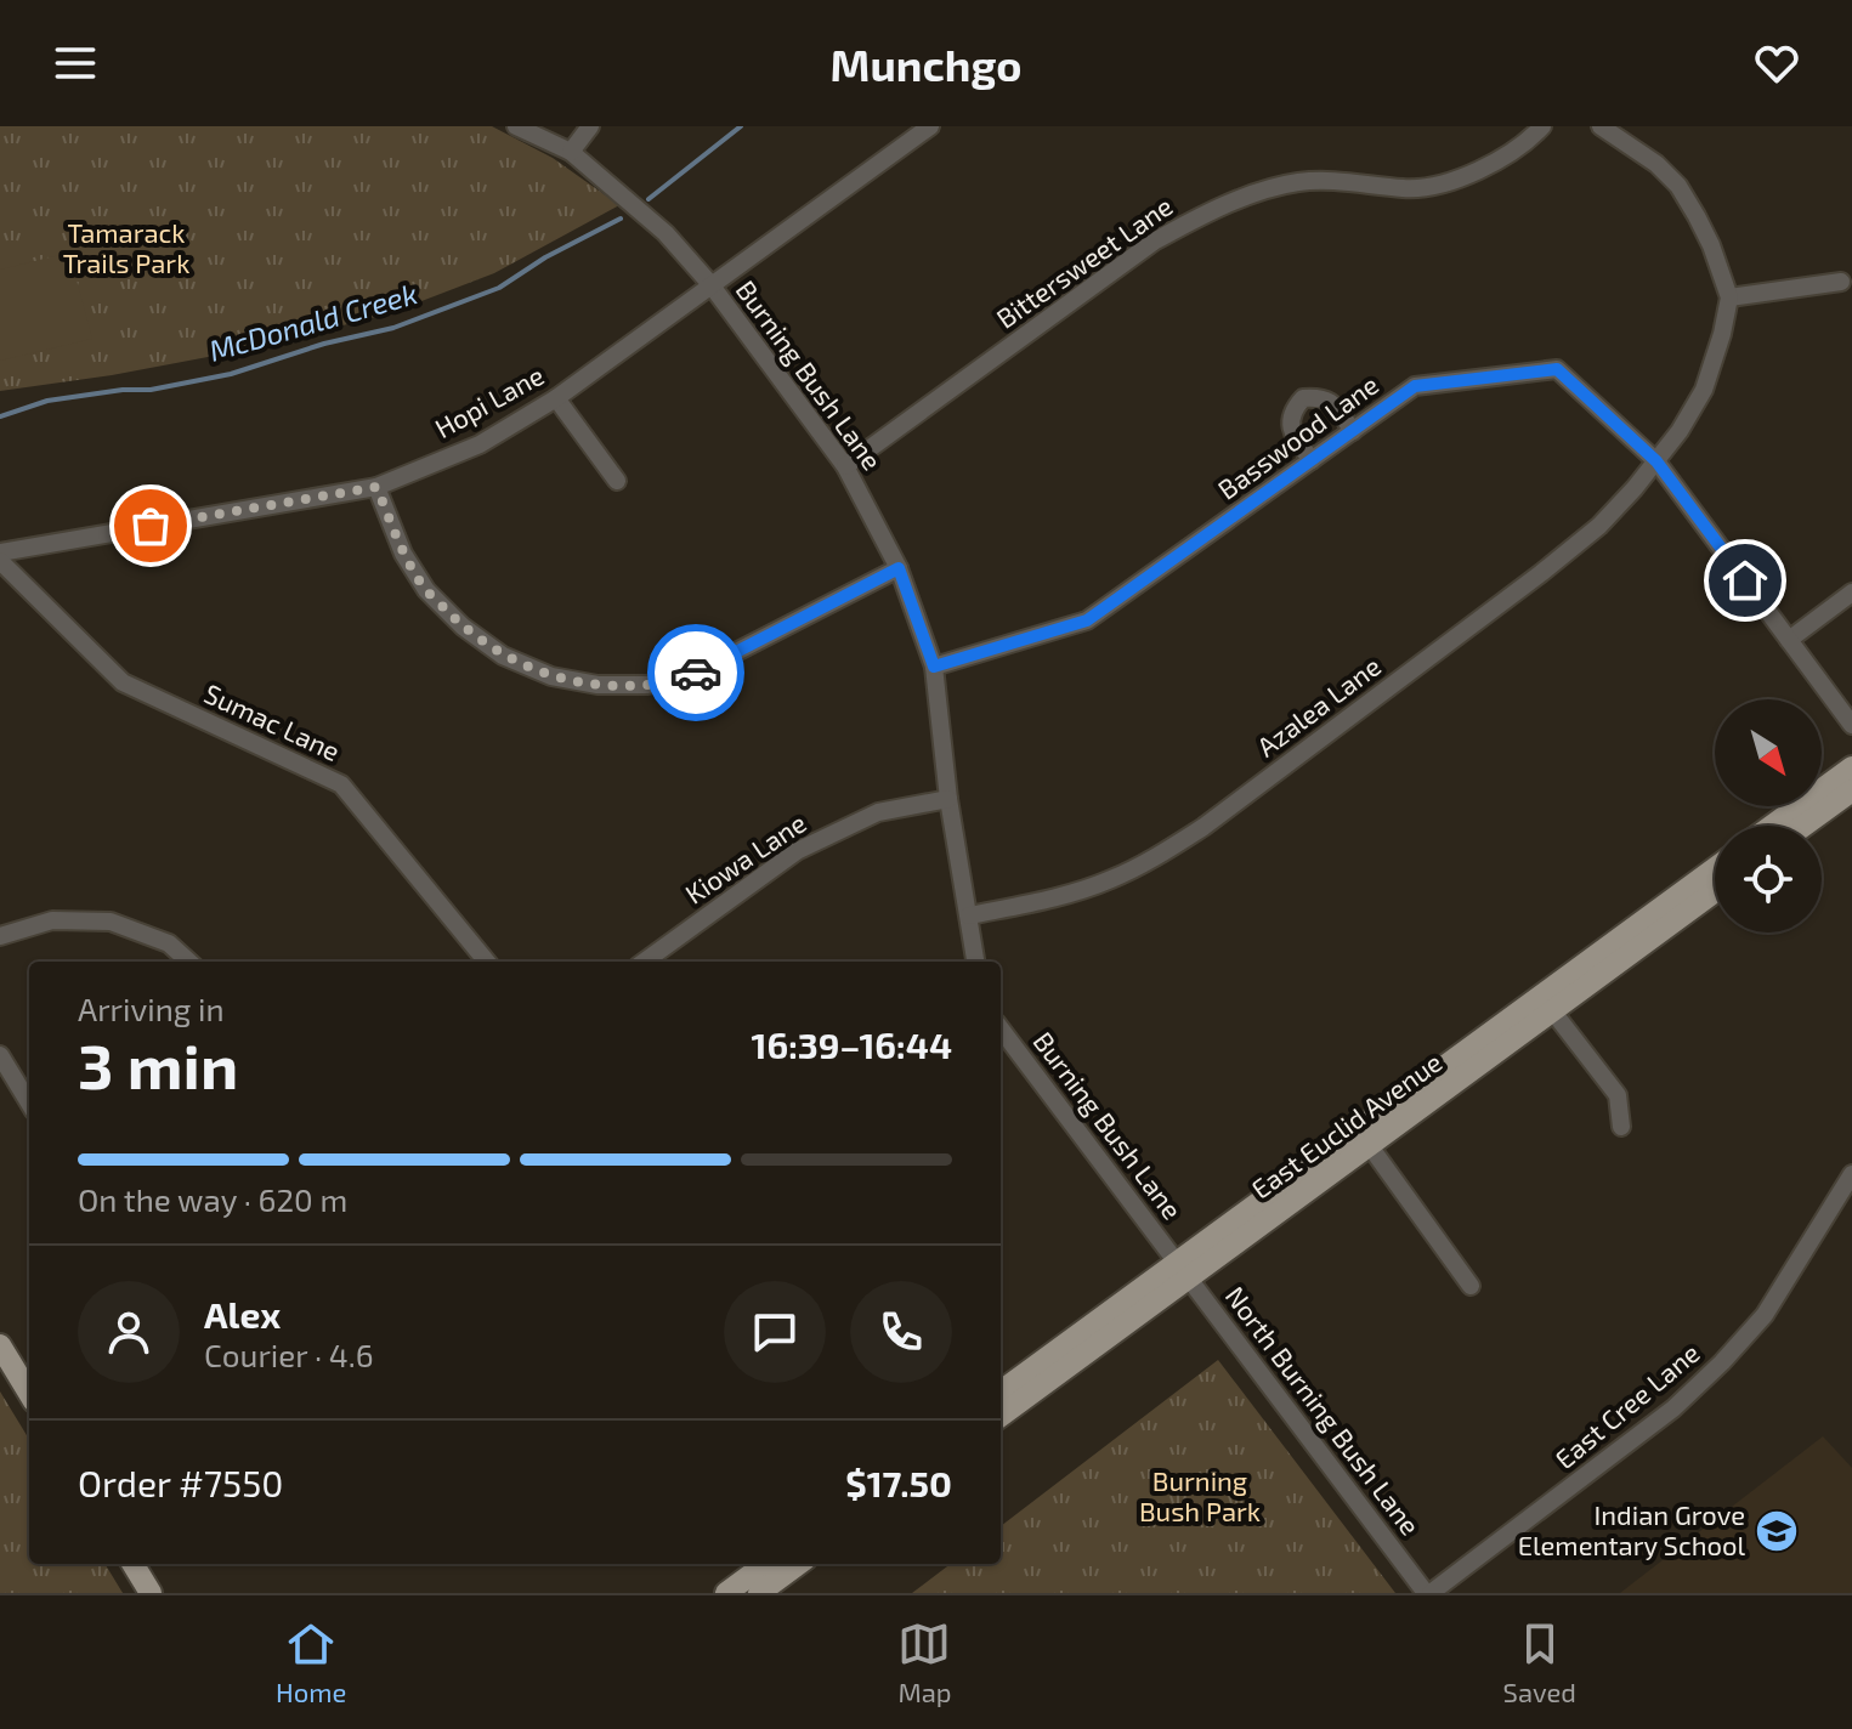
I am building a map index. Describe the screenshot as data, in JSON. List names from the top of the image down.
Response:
{
  "streets": {
    "main road": ["East Euclid Avenue"],
    "street": [
      "Bittersweet Lane",
      "Burning Bush Lane",
      "Hopi Lane",
      "Basswood Lane",
      "Azalea Lane",
      "Sumac Lane",
      "Kiowa Lane",
      "East Cree Lane",
      "North Burning Bush Lane"
    ]
  },
  "crossings": [
    ["Bittersweet Lane", "Burning Bush Lane"],
    ["Burning Bush Lane", "Hopi Lane"],
    ["Burning Bush Lane", "Basswood Lane"],
    ["Burning Bush Lane", "Azalea Lane"],
    ["Burning Bush Lane", "Kiowa Lane"],
    ["Burning Bush Lane", "East Euclid Avenue"],
    ["Burning Bush Lane", "North Burning Bush Lane"],
    ["Basswood Lane", "Azalea Lane"],
    ["East Euclid Avenue", "North Burning Bush Lane"],
    ["East Cree Lane", "North Burning Bush Lane"]
  ],
  "water": ["McDonald Creek"],
  "parks": ["Tamarack Trails Park", "Burning Bush Park"],
  "places": {
    "school or university": ["Indian Grove Elementary School"]
  },
  "north": "bottom right",
  "page": {
    "header": "Munchgo",
    "heading": ["3 min", "Arriving in", "16:39–16:44"],
    "panel": [
      "Alex",
      "Courier · 4.6",
      "Order #7550",
      "$17.50"
    ],
    "bar": "On the way · 620 m",
    "tabs": ["Home", "Map", "Saved"]
  }
}
